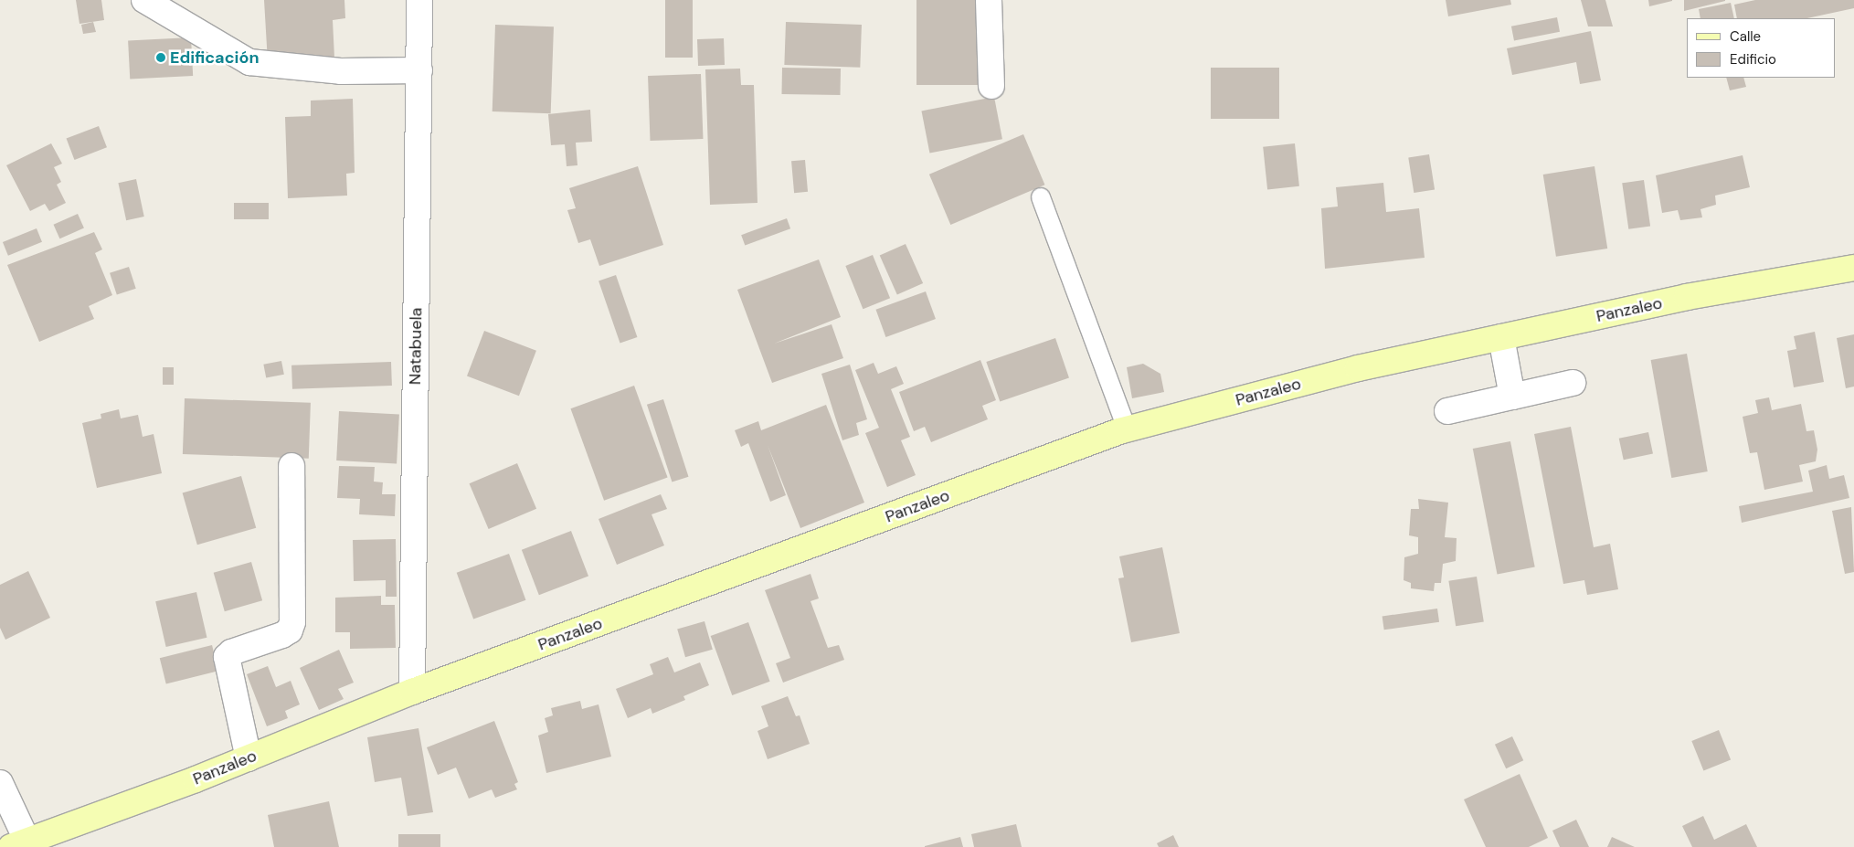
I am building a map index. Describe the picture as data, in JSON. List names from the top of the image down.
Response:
{
  "streets": {
    "street": ["Panzaleo", "Natabuela"]
  },
  "crossings": [
    ["Panzaleo", "Natabuela"]
  ],
  "places": ["Edificación"],
  "legend": ["Calle", "Edificio"]
}
